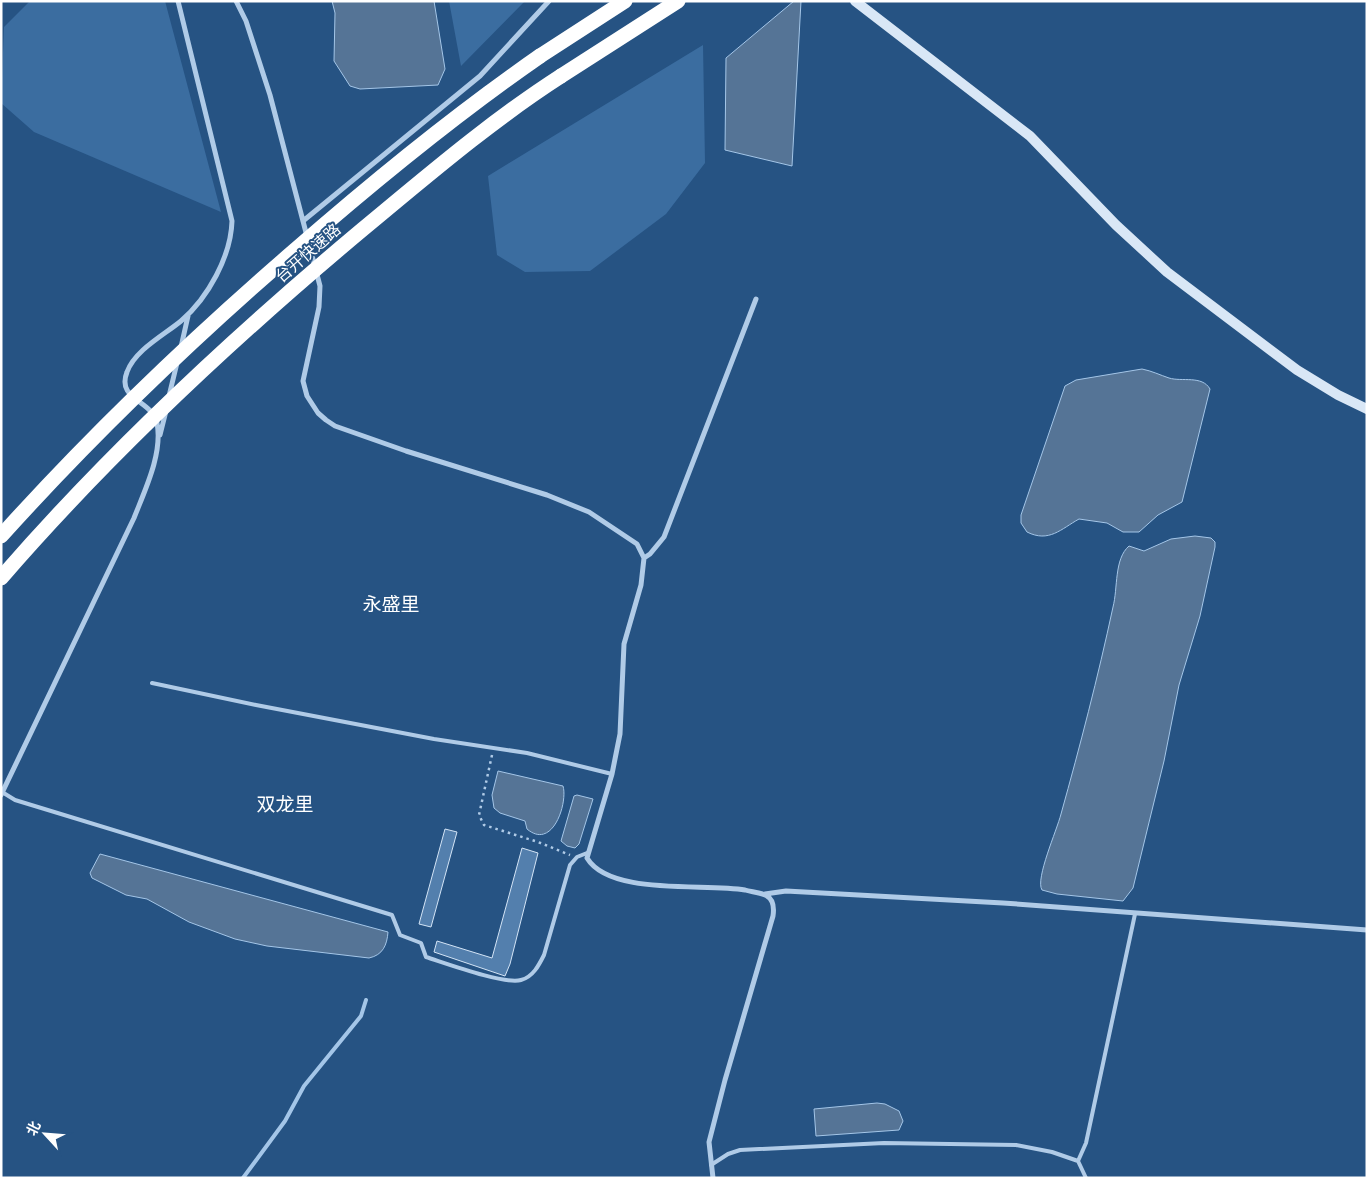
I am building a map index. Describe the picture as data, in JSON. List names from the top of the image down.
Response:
{
  "streets": {
    "highway": ["台开快速路"]
  },
  "districts": ["永盛里", "双龙里"],
  "north": "top left"
}
